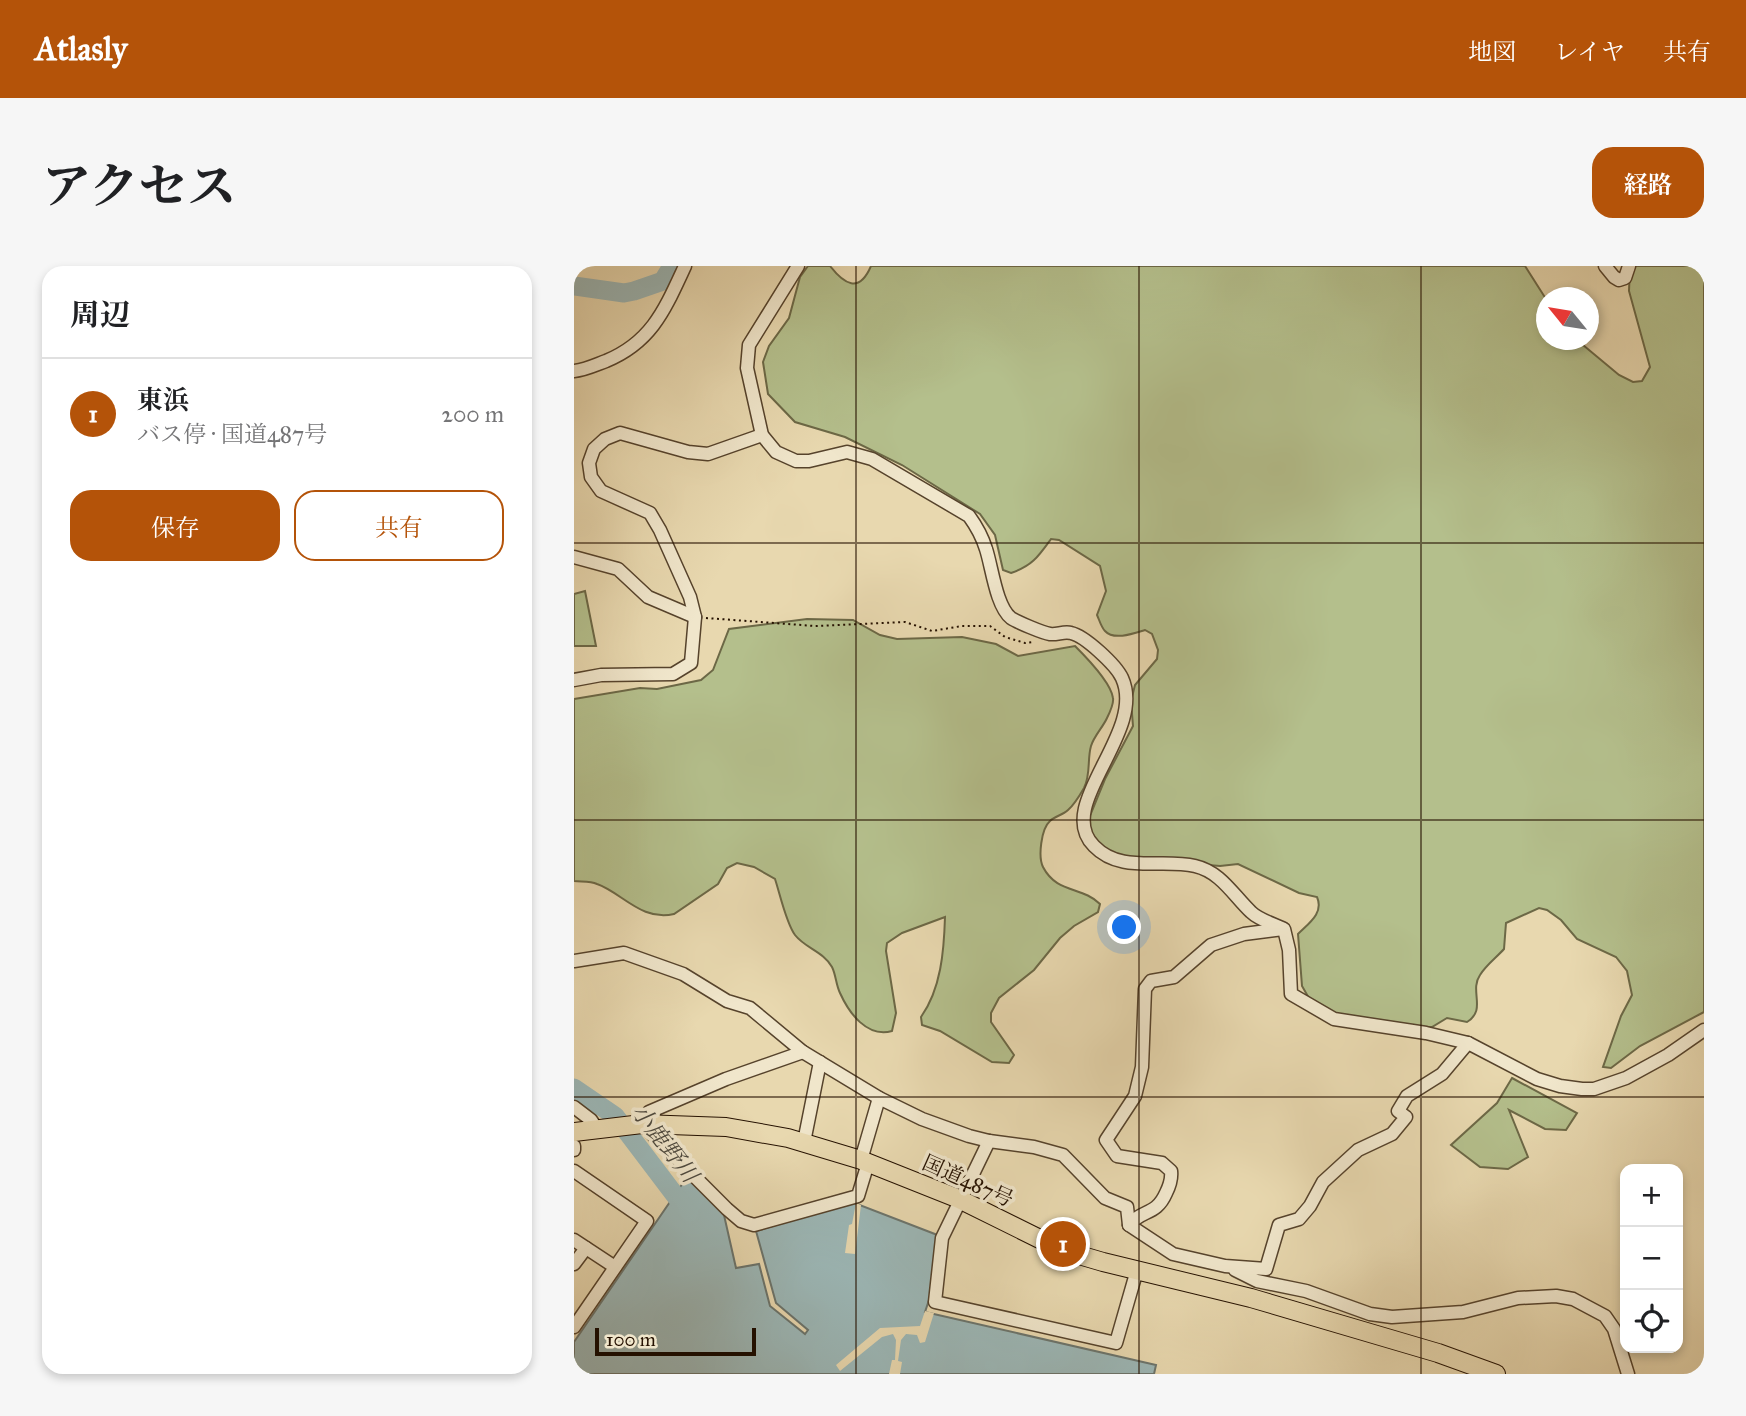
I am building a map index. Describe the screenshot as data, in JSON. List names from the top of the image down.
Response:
{
  "streets": {
    "highway": ["国道487号"]
  },
  "water": ["小鹿野川"],
  "scale_bar": "100 m",
  "north": "top left",
  "page": {
    "header": "Atlasly",
    "nav": ["地図", "レイヤ", "共有"],
    "title": "アクセス",
    "buttons": [
      "経路",
      ["保存", "共有"]
    ],
    "heading": "周辺",
    "list": [
      {
        "mark": "1",
        "name": "東浜",
        "note": "バス停 · 国道487号",
        "value": "200 m"
      }
    ],
    "map_buttons": ["+", "−"],
    "pins": "1",
    "scale": "100 m"
  }
}
